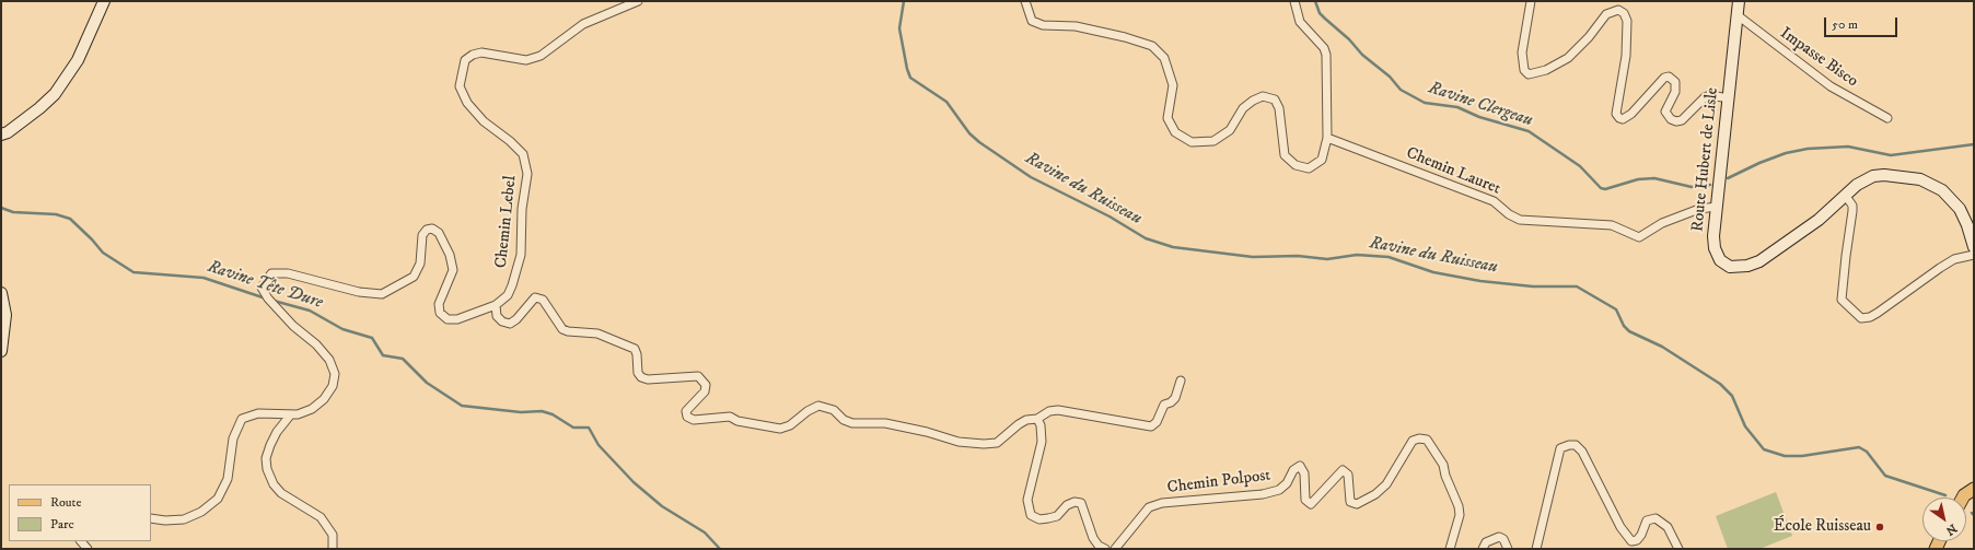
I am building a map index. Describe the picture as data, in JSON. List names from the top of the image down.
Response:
{
  "streets": {
    "main road": ["Route Hubert de Lisle"],
    "street": [
      "Impasse Bisco",
      "Chemin Lauret",
      "Chemin Lebel",
      "Chemin Polpost"
    ]
  },
  "crossings": [
    ["Impasse Bisco", "Route Hubert de Lisle"],
    ["Route Hubert de Lisle", "Chemin Lauret"]
  ],
  "water": ["Ravine Clergeau", "Ravine du Ruisseau", "Ravine Tête Dure"],
  "places": ["École Ruisseau"],
  "legend": ["Route", "Parc"],
  "scale_bar": "50 m",
  "north": "bottom right"
}
